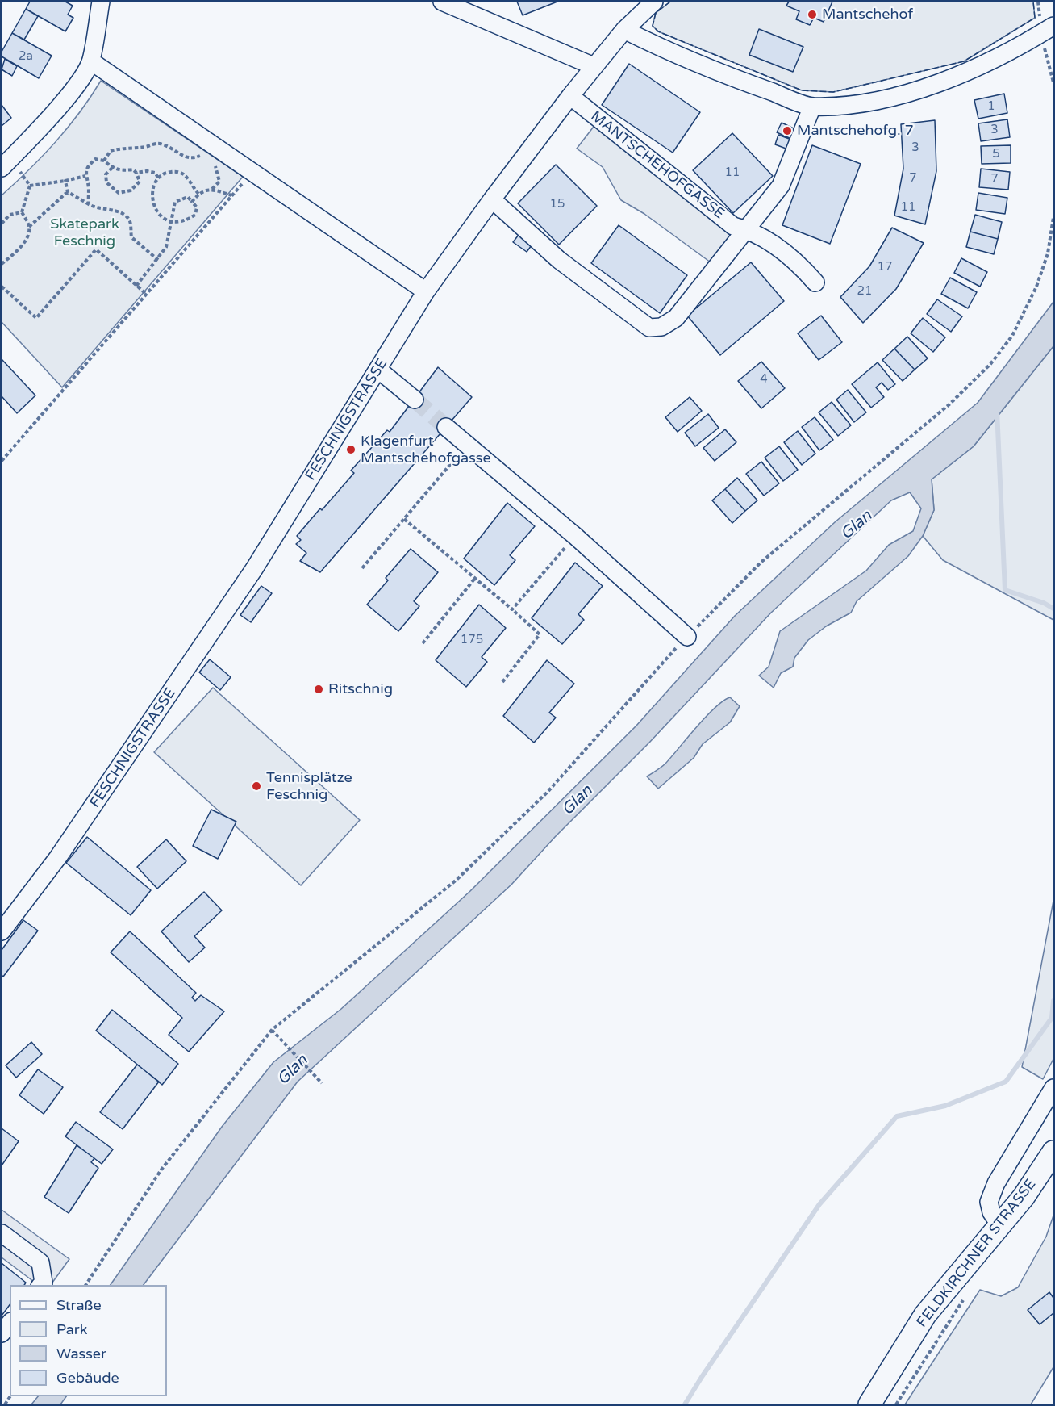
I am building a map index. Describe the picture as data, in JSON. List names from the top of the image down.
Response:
{
  "streets": {
    "main road": ["FELDKIRCHNER STRASSE"],
    "street": ["MANTSCHEHOFGASSE", "FESCHNIGSTRASSE"]
  },
  "water": ["Glan"],
  "parks": ["Skatepark Feschnig"],
  "places": [
    "Mantschehof",
    "Mantschehofg. 7",
    "Klagenfurt Mantschehofgasse",
    "Ritschnig",
    "Tennisplätze Feschnig"
  ],
  "house_numbers": [
    "2a",
    "1",
    "3",
    "3",
    "5",
    "11",
    "7",
    "7",
    "15",
    "11",
    "17",
    "21",
    "4",
    "175"
  ],
  "legend": [
    "Straße",
    "Park",
    "Wasser",
    "Gebäude"
  ]
}
